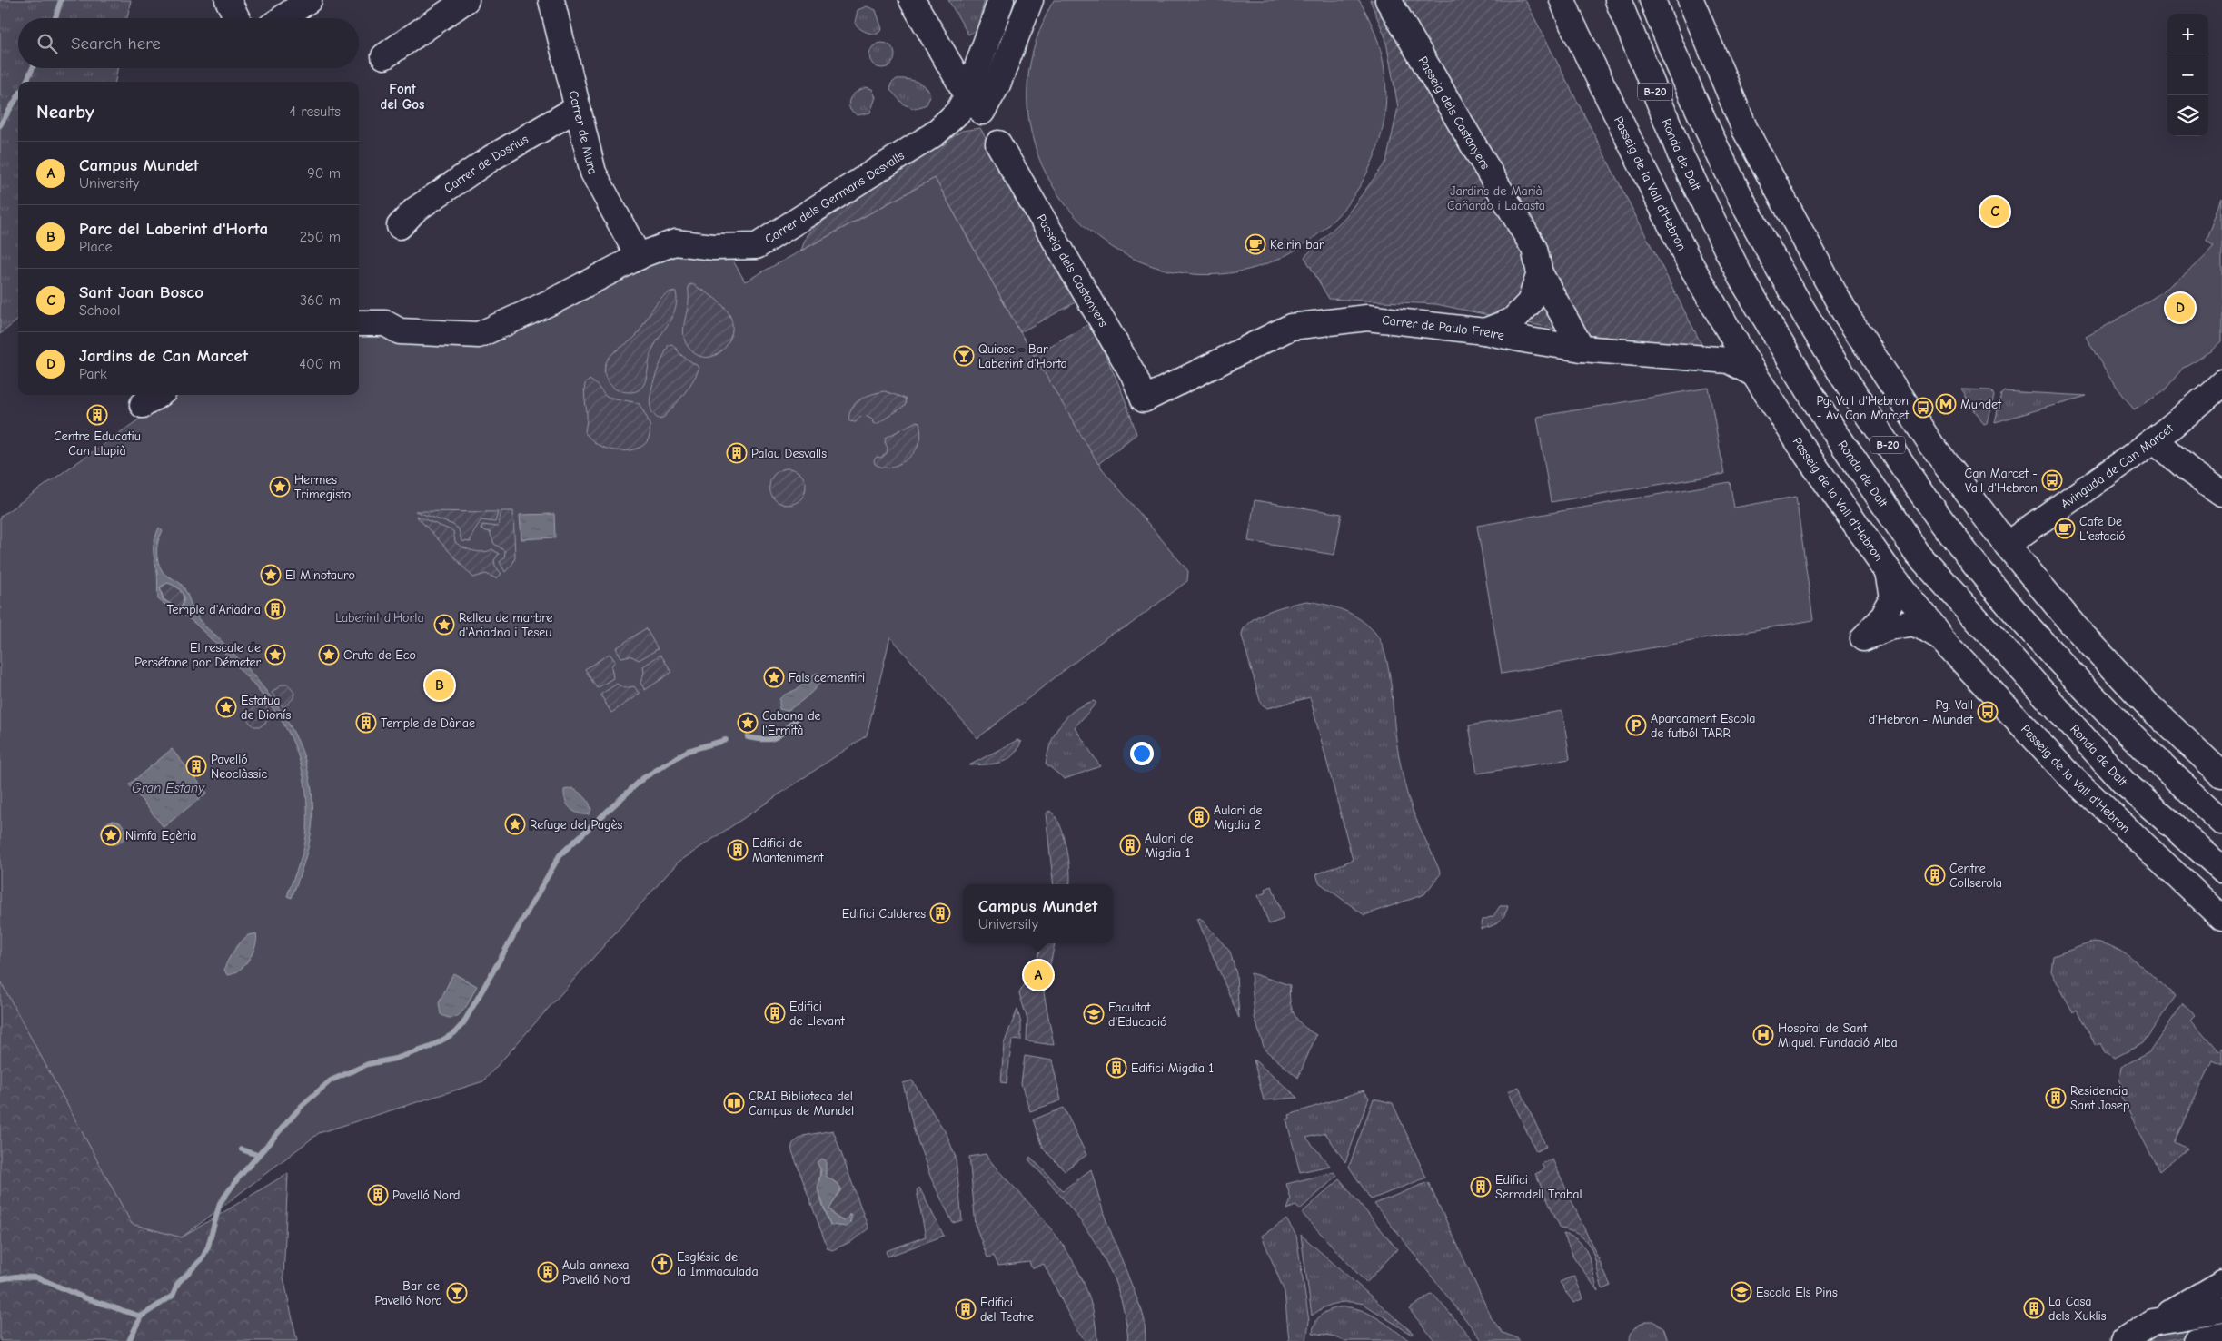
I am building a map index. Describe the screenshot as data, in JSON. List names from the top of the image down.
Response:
{
  "streets": {
    "main road": [
      "B-20",
      "Passeig dels Castanyers",
      "Carrer de Mura",
      "Ronda de Dalt",
      "Carrer de Dosrius",
      "Passeig de la Vall d'Hebron",
      "Carrer dels Germans Desvalls",
      "Carrer de Paulo Freire",
      "Avinguda de Can Marcet"
    ]
  },
  "crossings": [
    ["Passeig dels Castanyers", "Carrer de Paulo Freire"],
    ["Carrer de Mura", "Carrer de Dosrius"],
    ["Carrer de Mura", "Carrer dels Germans Desvalls"],
    ["Passeig de la Vall d'Hebron", "Carrer de Paulo Freire"]
  ],
  "districts": ["Font del Gos"],
  "water": ["Gran Estany"],
  "parks": ["Jardins de Marià Cañardo i Lacasta", "Laberint d'Horta"],
  "places": {
    "cafe": ["Keirin bar", "Cafe De L'estació"],
    "bar": ["Quiosc - Bar Laberint d'Horta", "Bar del Pavelló Nord"],
    "metro station": ["Mundet"],
    "bus stop": ["Pg. Vall d'Hebron - Av. Can Marcet", "Can Marcet - Vall d'Hebron", "Pg. Vall d'Hebron - Mundet"],
    "building": [
      "Centre Educatiu Can Llupià",
      "Palau Desvalls",
      "Temple d'Ariadna",
      "Temple de Dànae",
      "Pavelló Neoclàssic",
      "Aulari de Migdia 2",
      "Aulari de Migdia 1",
      "Edifici de Manteniment",
      "Centre Collserola",
      "Edifici Calderes",
      "Edifici de Llevant",
      "Edifici Migdia 1",
      "Residencia Sant Josep",
      "Edifici Serradell Trabal",
      "Pavelló Nord",
      "Aula annexa Pavelló Nord",
      "La Casa dels Xuklis",
      "Edifici del Teatre"
    ],
    "place": [
      "Hermes Trimegisto",
      "El Minotauro",
      "Relleu de marbre d'Ariadna i Teseu",
      "El rescate de Perséfone por Démeter",
      "Gruta de Eco",
      "Fals cementiri",
      "Estatua de Dionís",
      "Cabana de l'Ermità",
      "Refuge del Pagès",
      "Nimfa Egèria"
    ],
    "parking": ["Aparcament Escola de futból TARR"],
    "school or university": ["Facultat d'Educació", "Escola Els Pins"],
    "hospital": ["Hospital de Sant Miquel. Fundació Alba"],
    "library": ["CRAI Biblioteca del Campus de Mundet"],
    "church": ["Església de la Immaculada"]
  },
  "page": {
    "map_buttons": ["+", "−"],
    "search": "Search here",
    "heading": ["Nearby", "4 results"],
    "list": [
      {
        "mark": "A",
        "name": "Campus Mundet",
        "note": "University",
        "value": "90 m"
      },
      {
        "mark": "B",
        "name": "Parc del Laberint d'Horta",
        "note": "Place",
        "value": "250 m"
      },
      {
        "mark": "C",
        "name": "Sant Joan Bosco",
        "note": "School",
        "value": "360 m"
      },
      {
        "mark": "D",
        "name": "Jardins de Can Marcet",
        "note": "Park",
        "value": "400 m"
      }
    ],
    "pins": [
      "C",
      "D",
      "B",
      "A"
    ],
    "popup": ["Campus Mundet", "University"]
  }
}
